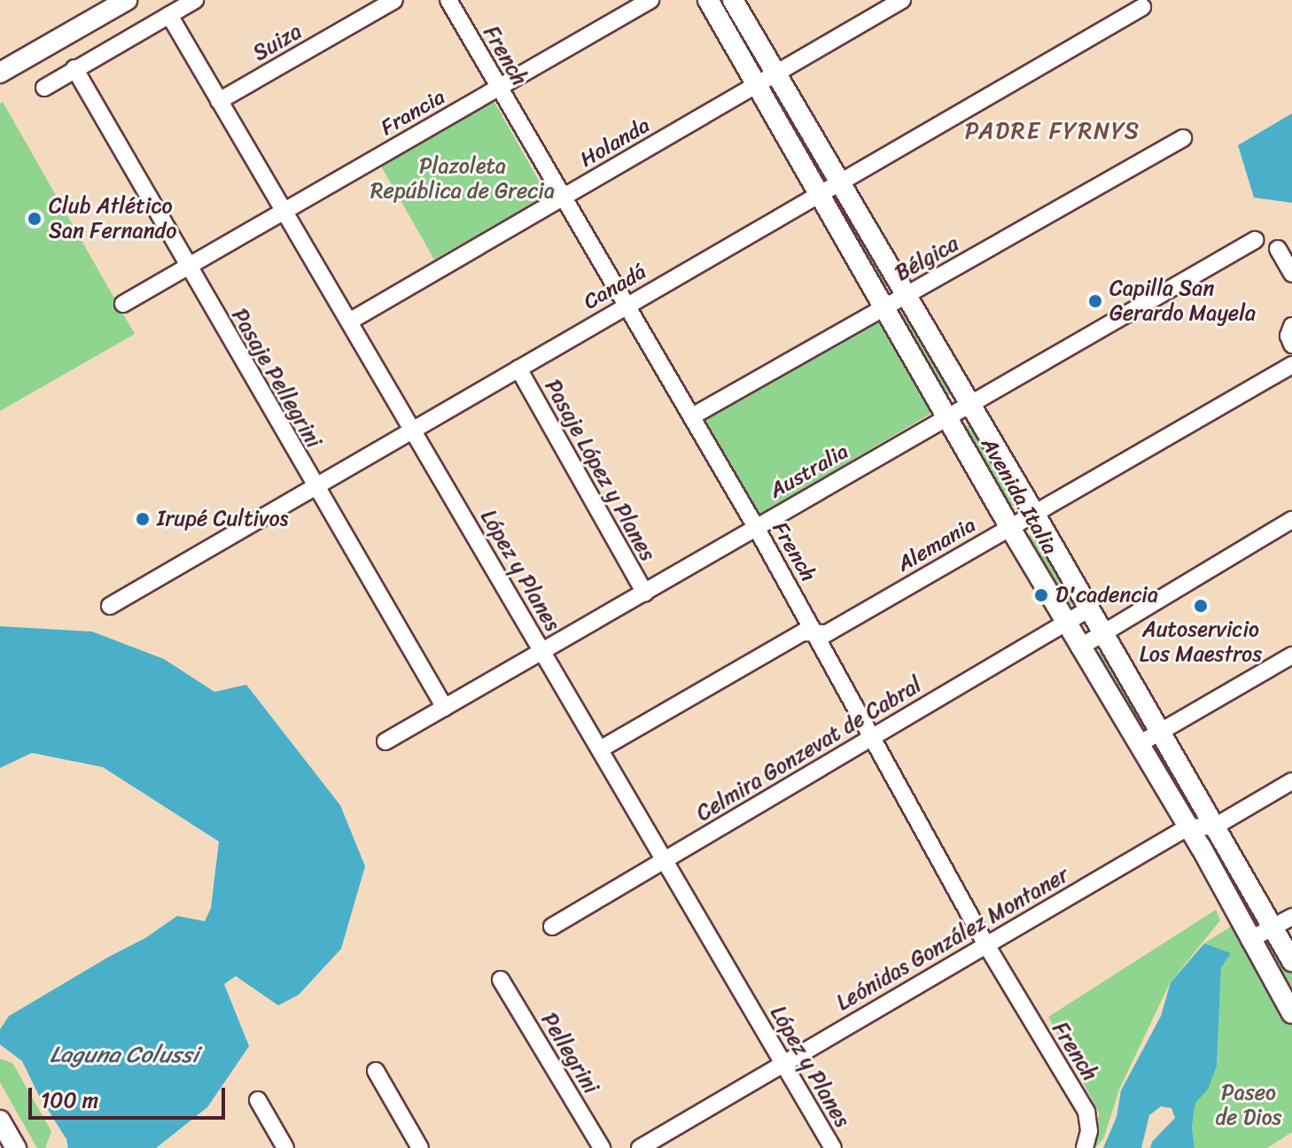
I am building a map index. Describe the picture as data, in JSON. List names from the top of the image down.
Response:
{
  "streets": {
    "main road": ["Avenida Italia"],
    "street": [
      "Suiza",
      "French",
      "Francia",
      "Holanda",
      "Bélgica",
      "Canadá",
      "Pasaje Pellegrini",
      "Pasaje López y Planes",
      "Australia",
      "Alemania",
      "López y Planes",
      "Celmira Gonzevat de Cabral",
      "Leónidas González Montaner",
      "Pellegrini"
    ]
  },
  "crossings": [
    ["Suiza", "López y Planes"],
    ["French", "Francia"],
    ["French", "Holanda"],
    ["French", "Bélgica"],
    ["French", "Canadá"],
    ["French", "Australia"],
    ["French", "Alemania"],
    ["French", "Celmira Gonzevat de Cabral"],
    ["French", "Leónidas González Montaner"],
    ["Francia", "Pasaje Pellegrini"],
    ["Francia", "López y Planes"],
    ["Holanda", "Avenida Italia"],
    ["Holanda", "López y Planes"],
    ["Bélgica", "Avenida Italia"],
    ["Canadá", "Pasaje Pellegrini"],
    ["Canadá", "Pasaje López y Planes"],
    ["Canadá", "Avenida Italia"],
    ["Canadá", "López y Planes"],
    ["Pasaje Pellegrini", "Australia"],
    ["Pasaje López y Planes", "Australia"],
    ["Australia", "Avenida Italia"],
    ["Australia", "López y Planes"],
    ["Avenida Italia", "Alemania"],
    ["Avenida Italia", "Celmira Gonzevat de Cabral"],
    ["Avenida Italia", "Leónidas González Montaner"],
    ["Alemania", "López y Planes"],
    ["López y Planes", "Celmira Gonzevat de Cabral"],
    ["López y Planes", "Leónidas González Montaner"]
  ],
  "districts": ["PADRE FYRNYS"],
  "water": ["Laguna Colussi"],
  "parks": ["Plazoleta República de Grecia", "Paseo de Dios"],
  "places": [
    "Club Atlético San Fernando",
    "Capilla San Gerardo Mayela",
    "Irupé Cultivos",
    "D'cadencia",
    "Autoservicio Los Maestros"
  ],
  "scale_bar": "100 m"
}
